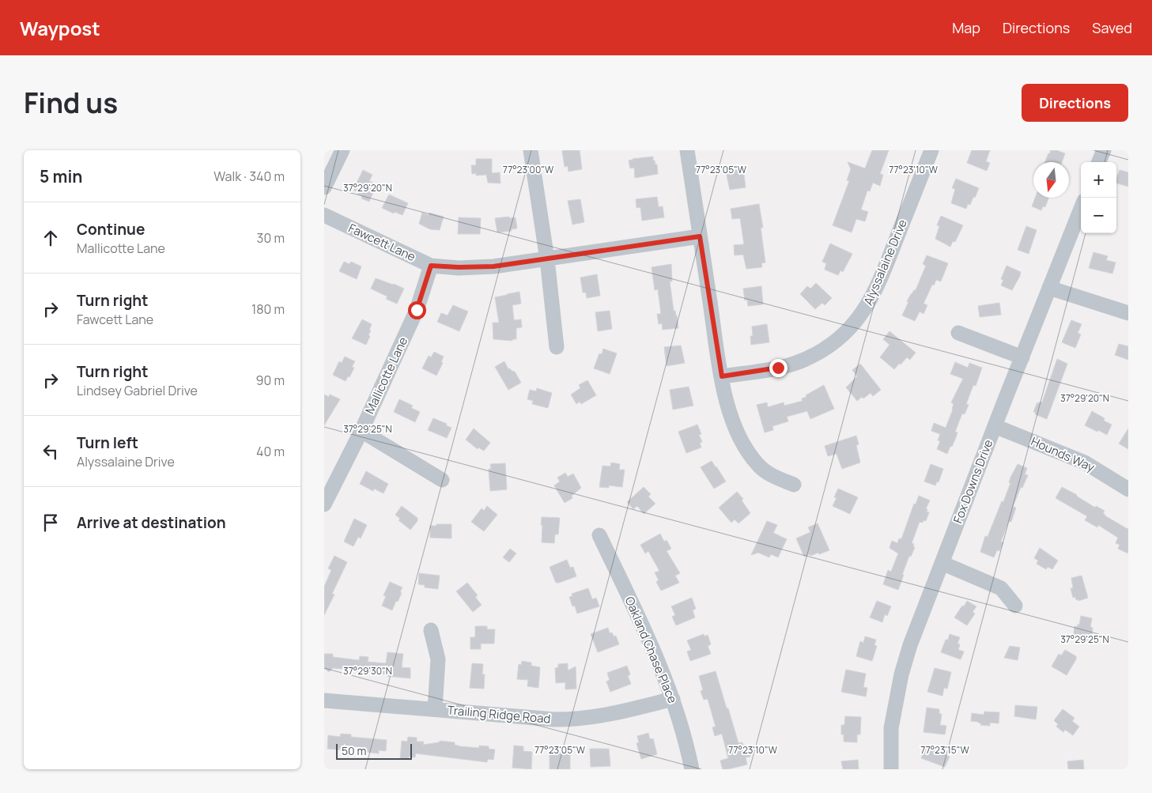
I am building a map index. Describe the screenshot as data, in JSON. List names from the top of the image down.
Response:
{
  "streets": {
    "street": [
      "Fawcett Lane",
      "Alyssalaine Drive",
      "Mallicotte Lane",
      "Hounds Way",
      "Fox Downs Drive",
      "Oakland Chase Place",
      "Trailing Ridge Road"
    ]
  },
  "crossings": [
    ["Fawcett Lane", "Mallicotte Lane"],
    ["Hounds Way", "Fox Downs Drive"],
    ["Oakland Chase Place", "Trailing Ridge Road"]
  ],
  "scale_bar": "50 m",
  "north": "bottom",
  "page": {
    "header": "Waypost",
    "nav": ["Map", "Directions", "Saved"],
    "title": "Find us",
    "buttons": "Directions",
    "heading": ["5 min", "Walk · 340 m"],
    "map_buttons": ["+", "−"],
    "list": [
      ["Continue", "Mallicotte Lane", "30 m"],
      ["Turn right", "Fawcett Lane", "180 m"],
      ["Turn right", "Lindsey Gabriel Drive", "90 m"],
      ["Turn left", "Alyssalaine Drive", "40 m"],
      "Arrive at destination"
    ],
    "scale": "50 m"
  },
  "coordinates": [
    "77°23'00\"W",
    "77°23'05\"W",
    "77°23'10\"W",
    "37°29'20\"N",
    "37°29'25\"N",
    "37°29'30\"N",
    "77°23'15\"W"
  ]
}
